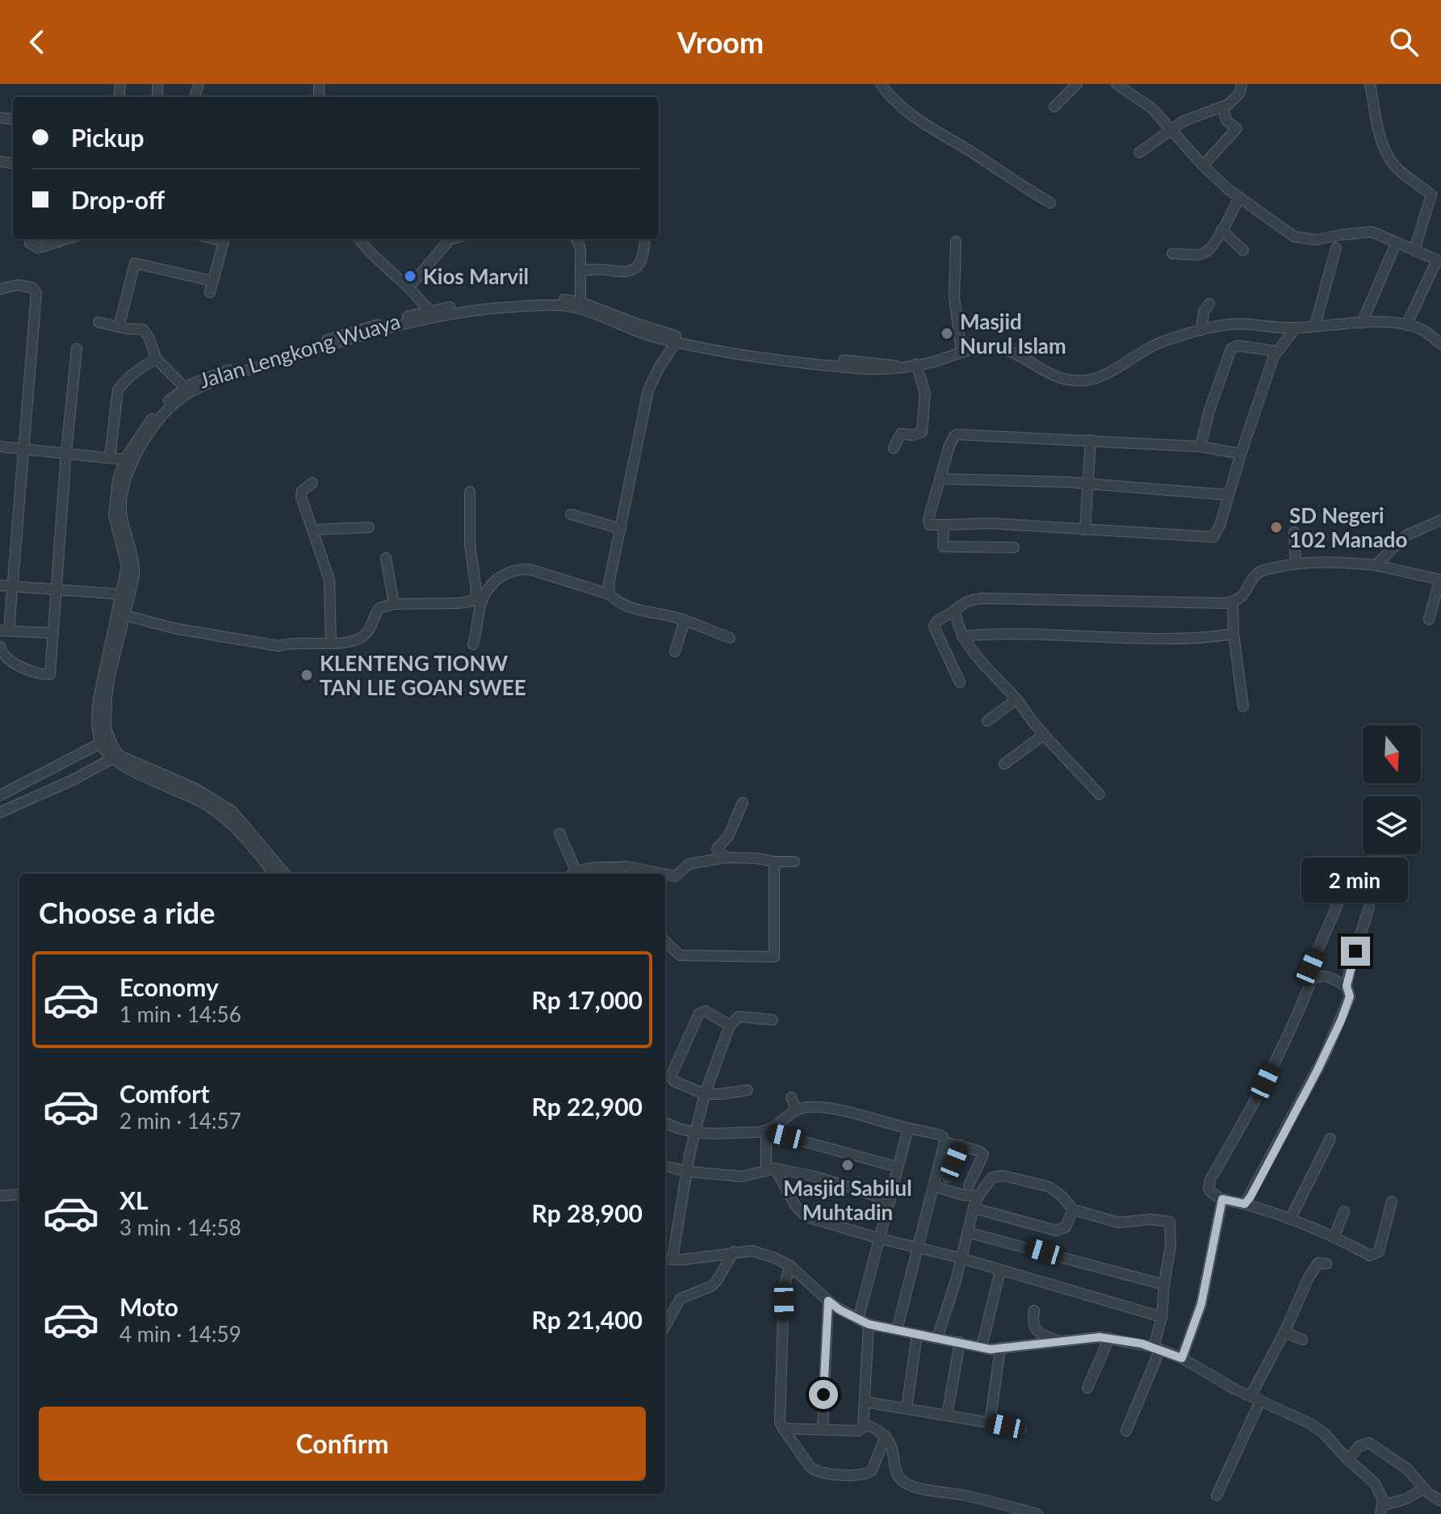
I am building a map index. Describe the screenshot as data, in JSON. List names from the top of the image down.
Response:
{
  "streets": {
    "street": ["Jalan Lengkong Wuaya"]
  },
  "places": [
    "Kios Marvil",
    "Masjid Nurul Islam",
    "SD Negeri 102 Manado",
    "KLENTENG TIONW TAN LIE GOAN SWEE",
    "Masjid Sabilul Muhtadin"
  ],
  "north": "bottom",
  "page": {
    "header": "Vroom",
    "banner": ["Pickup", "Drop-off"],
    "bubble": "2 min",
    "heading": "Choose a ride",
    "list": [
      {
        "name": "Economy",
        "note": "1 min · 14:56",
        "value": "Rp 17,000"
      },
      {
        "name": "Comfort",
        "note": "2 min · 14:57",
        "value": "Rp 22,900"
      },
      {
        "name": "XL",
        "note": "3 min · 14:58",
        "value": "Rp 28,900"
      },
      {
        "name": "Moto",
        "note": "4 min · 14:59",
        "value": "Rp 21,400"
      }
    ],
    "buttons": "Confirm"
  }
}
